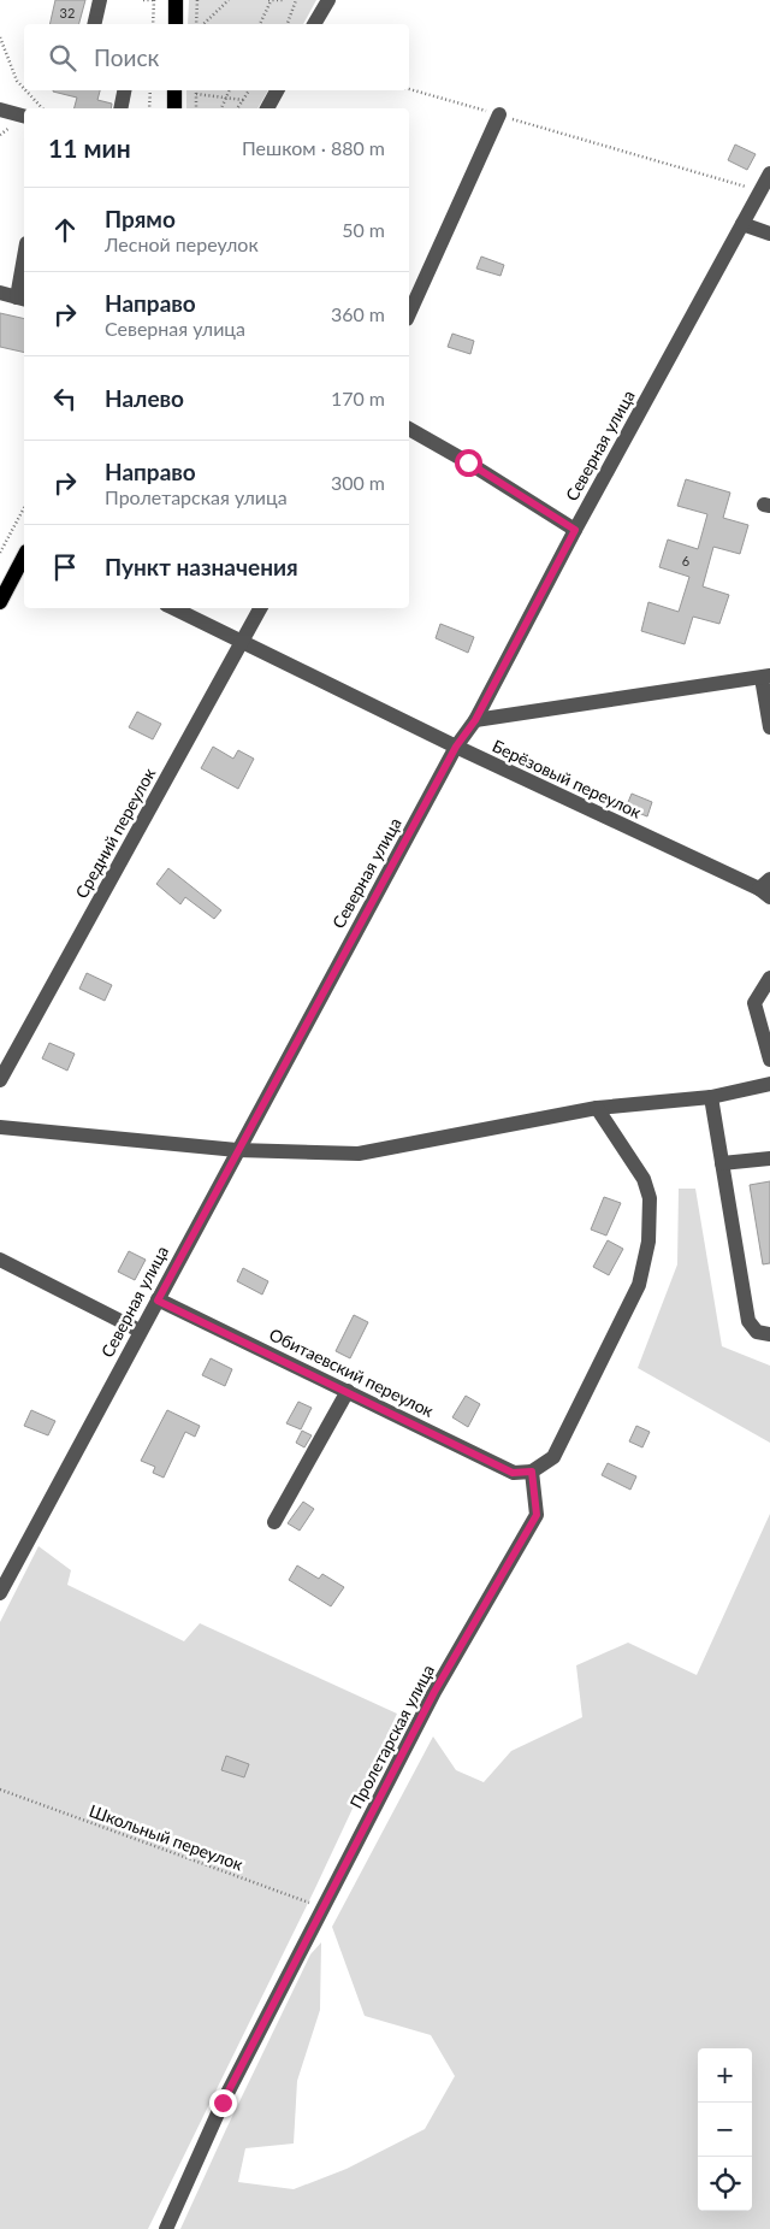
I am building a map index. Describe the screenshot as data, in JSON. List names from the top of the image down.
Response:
{
  "streets": {
    "street": [
      "Северная улица",
      "Берёзовый переулок",
      "Средний переулок",
      "Обитаевский переулок",
      "Пролетарская улица"
    ],
    "path": ["Школьный переулок"]
  },
  "crossings": [
    ["Северная улица", "Берёзовый переулок"],
    ["Северная улица", "Обитаевский переулок"],
    ["Берёзовый переулок", "Средний переулок"],
    ["Обитаевский переулок", "Пролетарская улица"],
    ["Пролетарская улица", "Школьный переулок"]
  ],
  "house_numbers": ["32", "6"],
  "page": {
    "search": "Поиск",
    "heading": ["11 мин", "Пешком · 880 m"],
    "list": [
      ["Прямо", "Лесной переулок", "50 m"],
      ["Направо", "Северная улица", "360 m"],
      ["Налево", "170 m"],
      ["Направо", "Пролетарская улица", "300 m"],
      "Пункт назначения"
    ],
    "map_buttons": ["+", "−"]
  }
}
